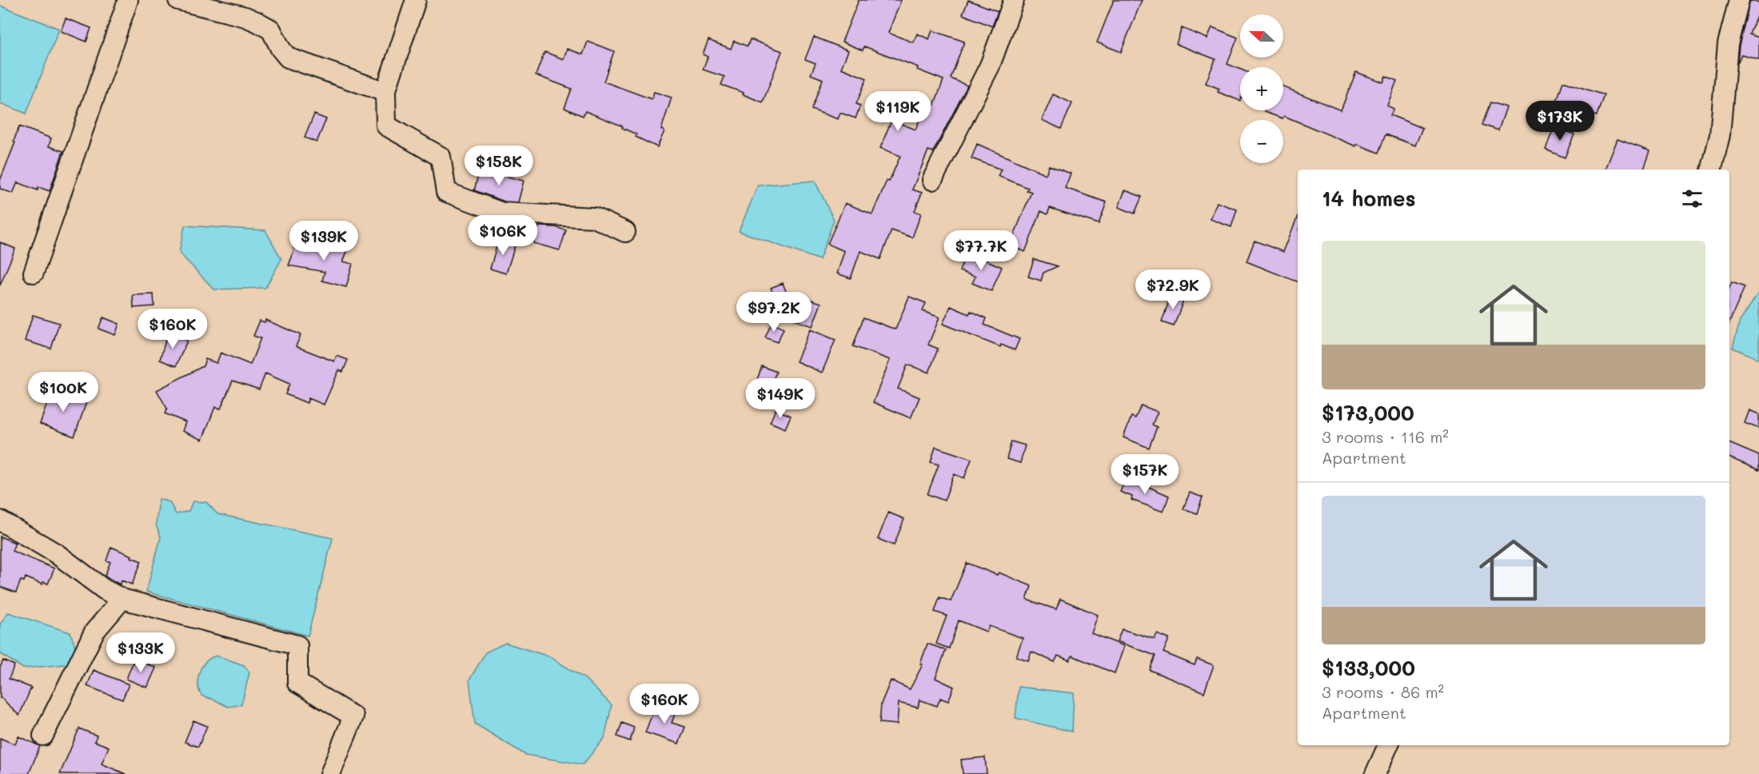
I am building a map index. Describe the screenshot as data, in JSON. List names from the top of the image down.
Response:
{
  "north": "left",
  "page": {
    "map_buttons": ["+", "−"],
    "price": [
      "$119K",
      "$173K",
      "$158K",
      "$106K",
      "$139K",
      "$77.7K",
      "$72.9K",
      "$97.2K",
      "$160K",
      "$100K",
      "$149K",
      "$157K",
      "$133K",
      "$160K"
    ],
    "heading": "14 homes",
    "list": [
      {
        "name": "$173,000",
        "note": "3 rooms · 116 m² · Apartment"
      },
      {
        "name": "$133,000",
        "note": "3 rooms · 86 m² · Apartment"
      }
    ]
  }
}
